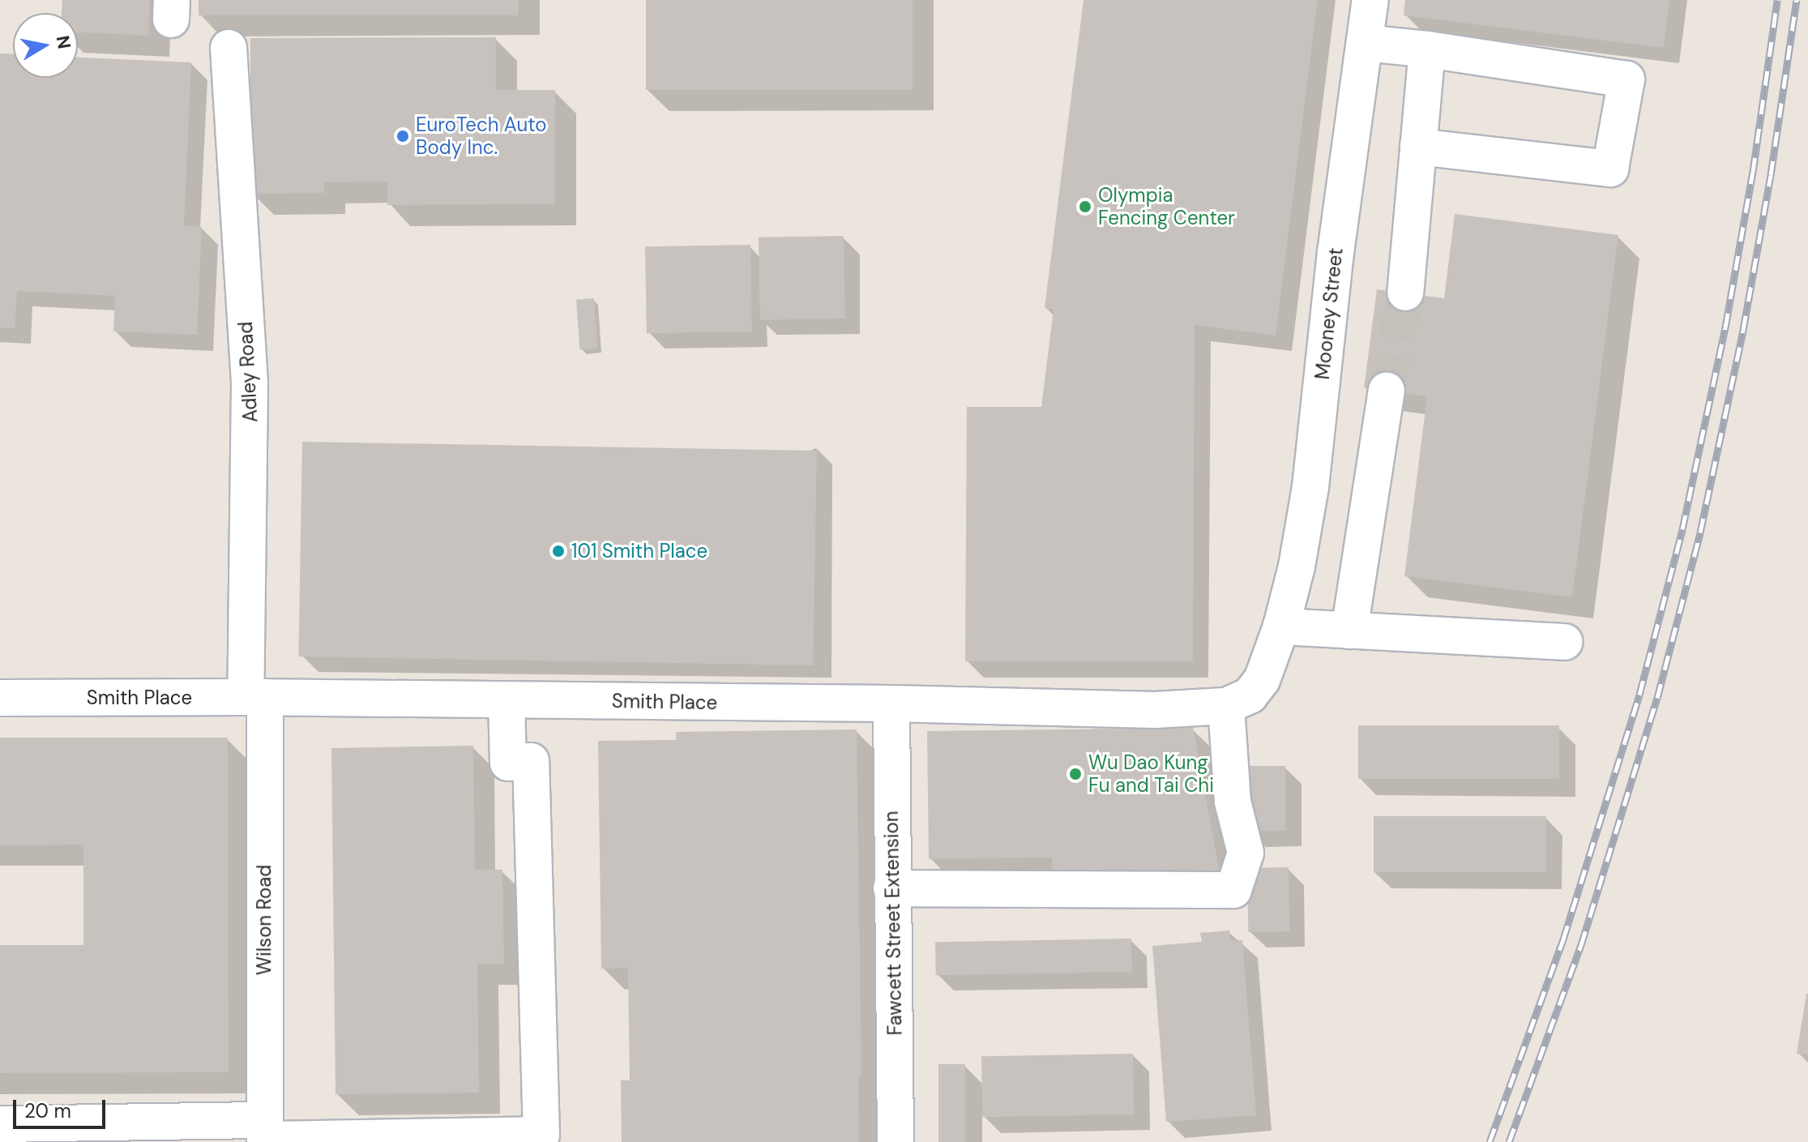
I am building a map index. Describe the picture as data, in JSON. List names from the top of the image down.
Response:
{
  "streets": {
    "street": [
      "Mooney Street",
      "Adley Road",
      "Smith Place",
      "Wilson Road",
      "Fawcett Street Extension"
    ]
  },
  "crossings": [
    ["Mooney Street", "Smith Place"],
    ["Adley Road", "Smith Place"],
    ["Adley Road", "Wilson Road"],
    ["Smith Place", "Wilson Road"],
    ["Smith Place", "Fawcett Street Extension"]
  ],
  "places": [
    "EuroTech Auto Body Inc.",
    "Olympia Fencing Center",
    "101 Smith Place",
    "Wu Dao Kung Fu and Tai Chi"
  ],
  "scale_bar": "20 m",
  "north": "right"
}
